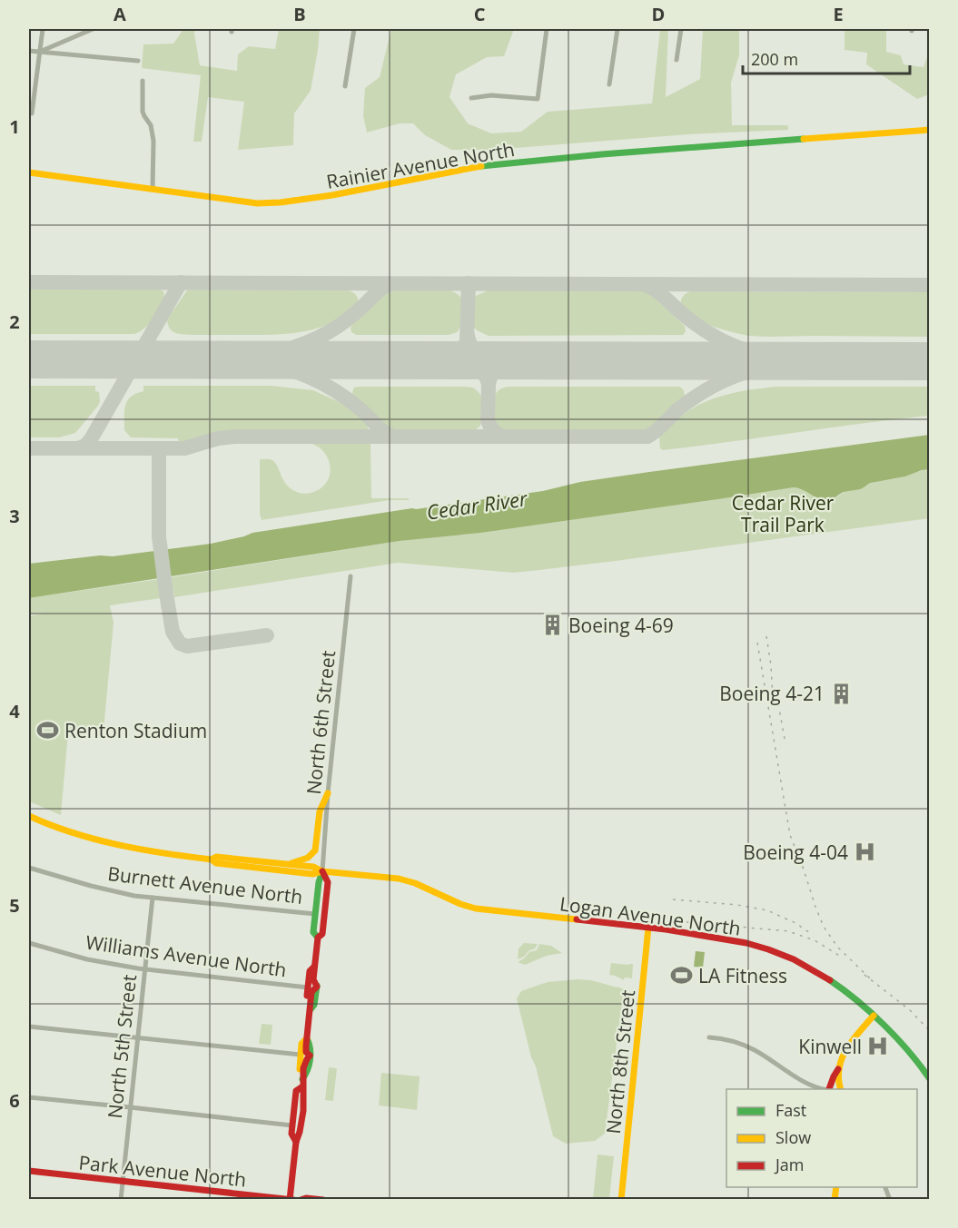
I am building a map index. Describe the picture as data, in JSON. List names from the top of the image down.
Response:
{
  "streets": {
    "main road": [
      "Rainier Avenue North",
      "North 6th Street",
      "Logan Avenue North",
      "North 8th Street",
      "Park Avenue North"
    ],
    "street": ["Burnett Avenue North", "Williams Avenue North", "North 5th Street"]
  },
  "crossings": [
    ["North 6th Street", "Burnett Avenue North"],
    ["North 6th Street", "Logan Avenue North"],
    ["North 6th Street", "Williams Avenue North"],
    ["North 6th Street", "Park Avenue North"],
    ["Burnett Avenue North", "North 5th Street"],
    ["Logan Avenue North", "North 8th Street"],
    ["Williams Avenue North", "North 5th Street"],
    ["North 5th Street", "Park Avenue North"]
  ],
  "water": ["Cedar River"],
  "parks": ["Cedar River Trail Park"],
  "places": {
    "building": ["Boeing 4-69", "Boeing 4-21"],
    "sports": ["Renton Stadium", "LA Fitness"],
    "hospital": ["Boeing 4-04", "Kinwell"]
  },
  "legend": ["Fast", "Slow", "Jam"],
  "scale_bar": "200 m",
  "grid": {
    "columns": [
      "A",
      "B",
      "C",
      "D",
      "E"
    ],
    "rows": [
      "1",
      "2",
      "3",
      "4",
      "5",
      "6"
    ]
  }
}
